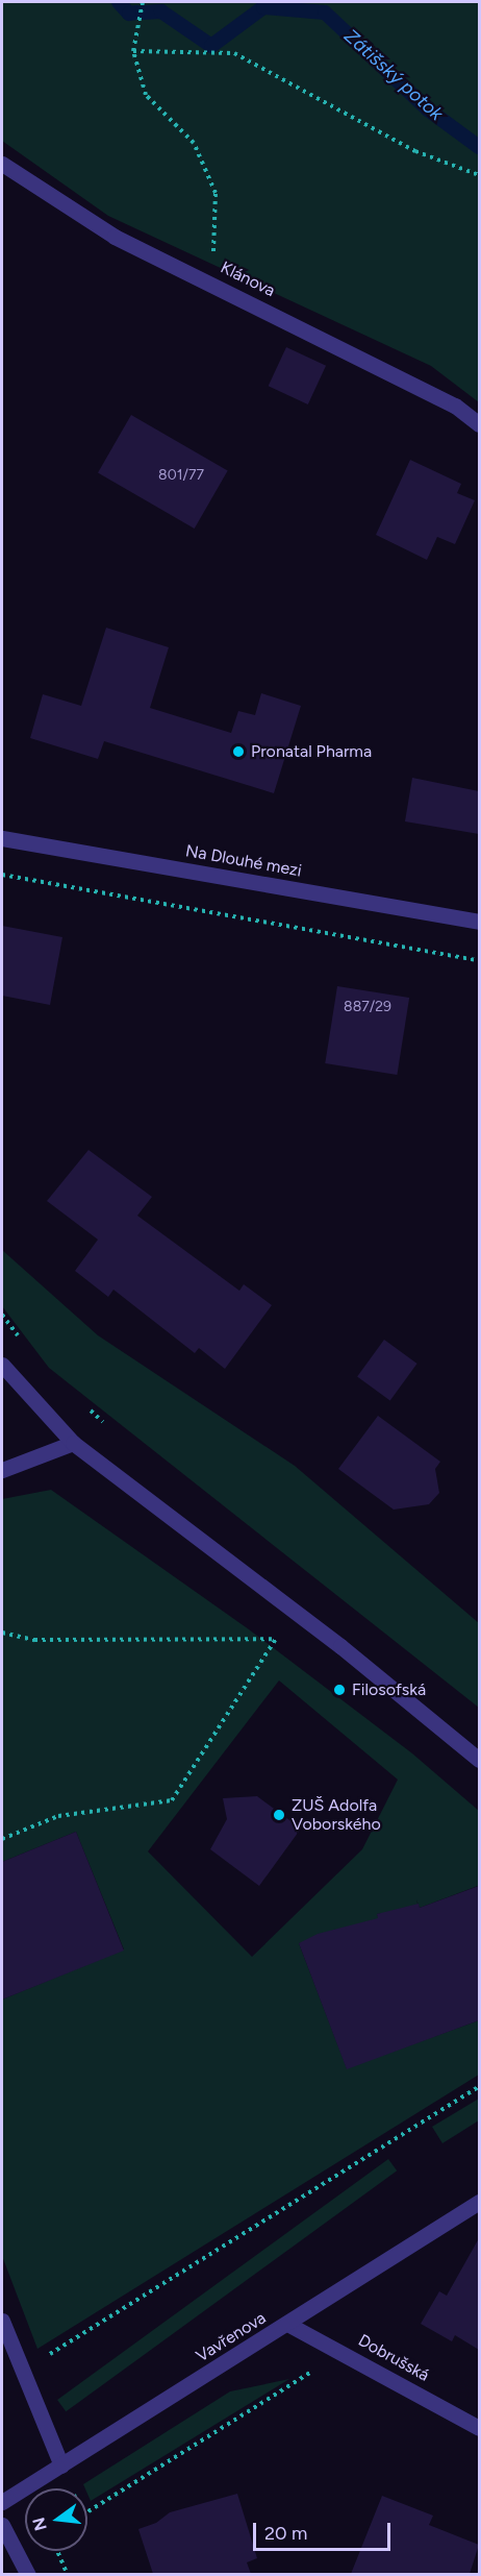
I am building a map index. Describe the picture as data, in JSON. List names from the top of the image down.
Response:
{
  "streets": {
    "street": [
      "Klánova",
      "Na Dlouhé mezi",
      "Vavřenova",
      "Dobrušská"
    ]
  },
  "crossings": [
    ["Vavřenova", "Dobrušská"]
  ],
  "water": ["Zátišský potok"],
  "places": ["Pronatal Pharma", "Filosofská", "ZUŠ Adolfa Voborského"],
  "house_numbers": ["801/77", "887/29"],
  "scale_bar": "20 m",
  "north": "left"
}
